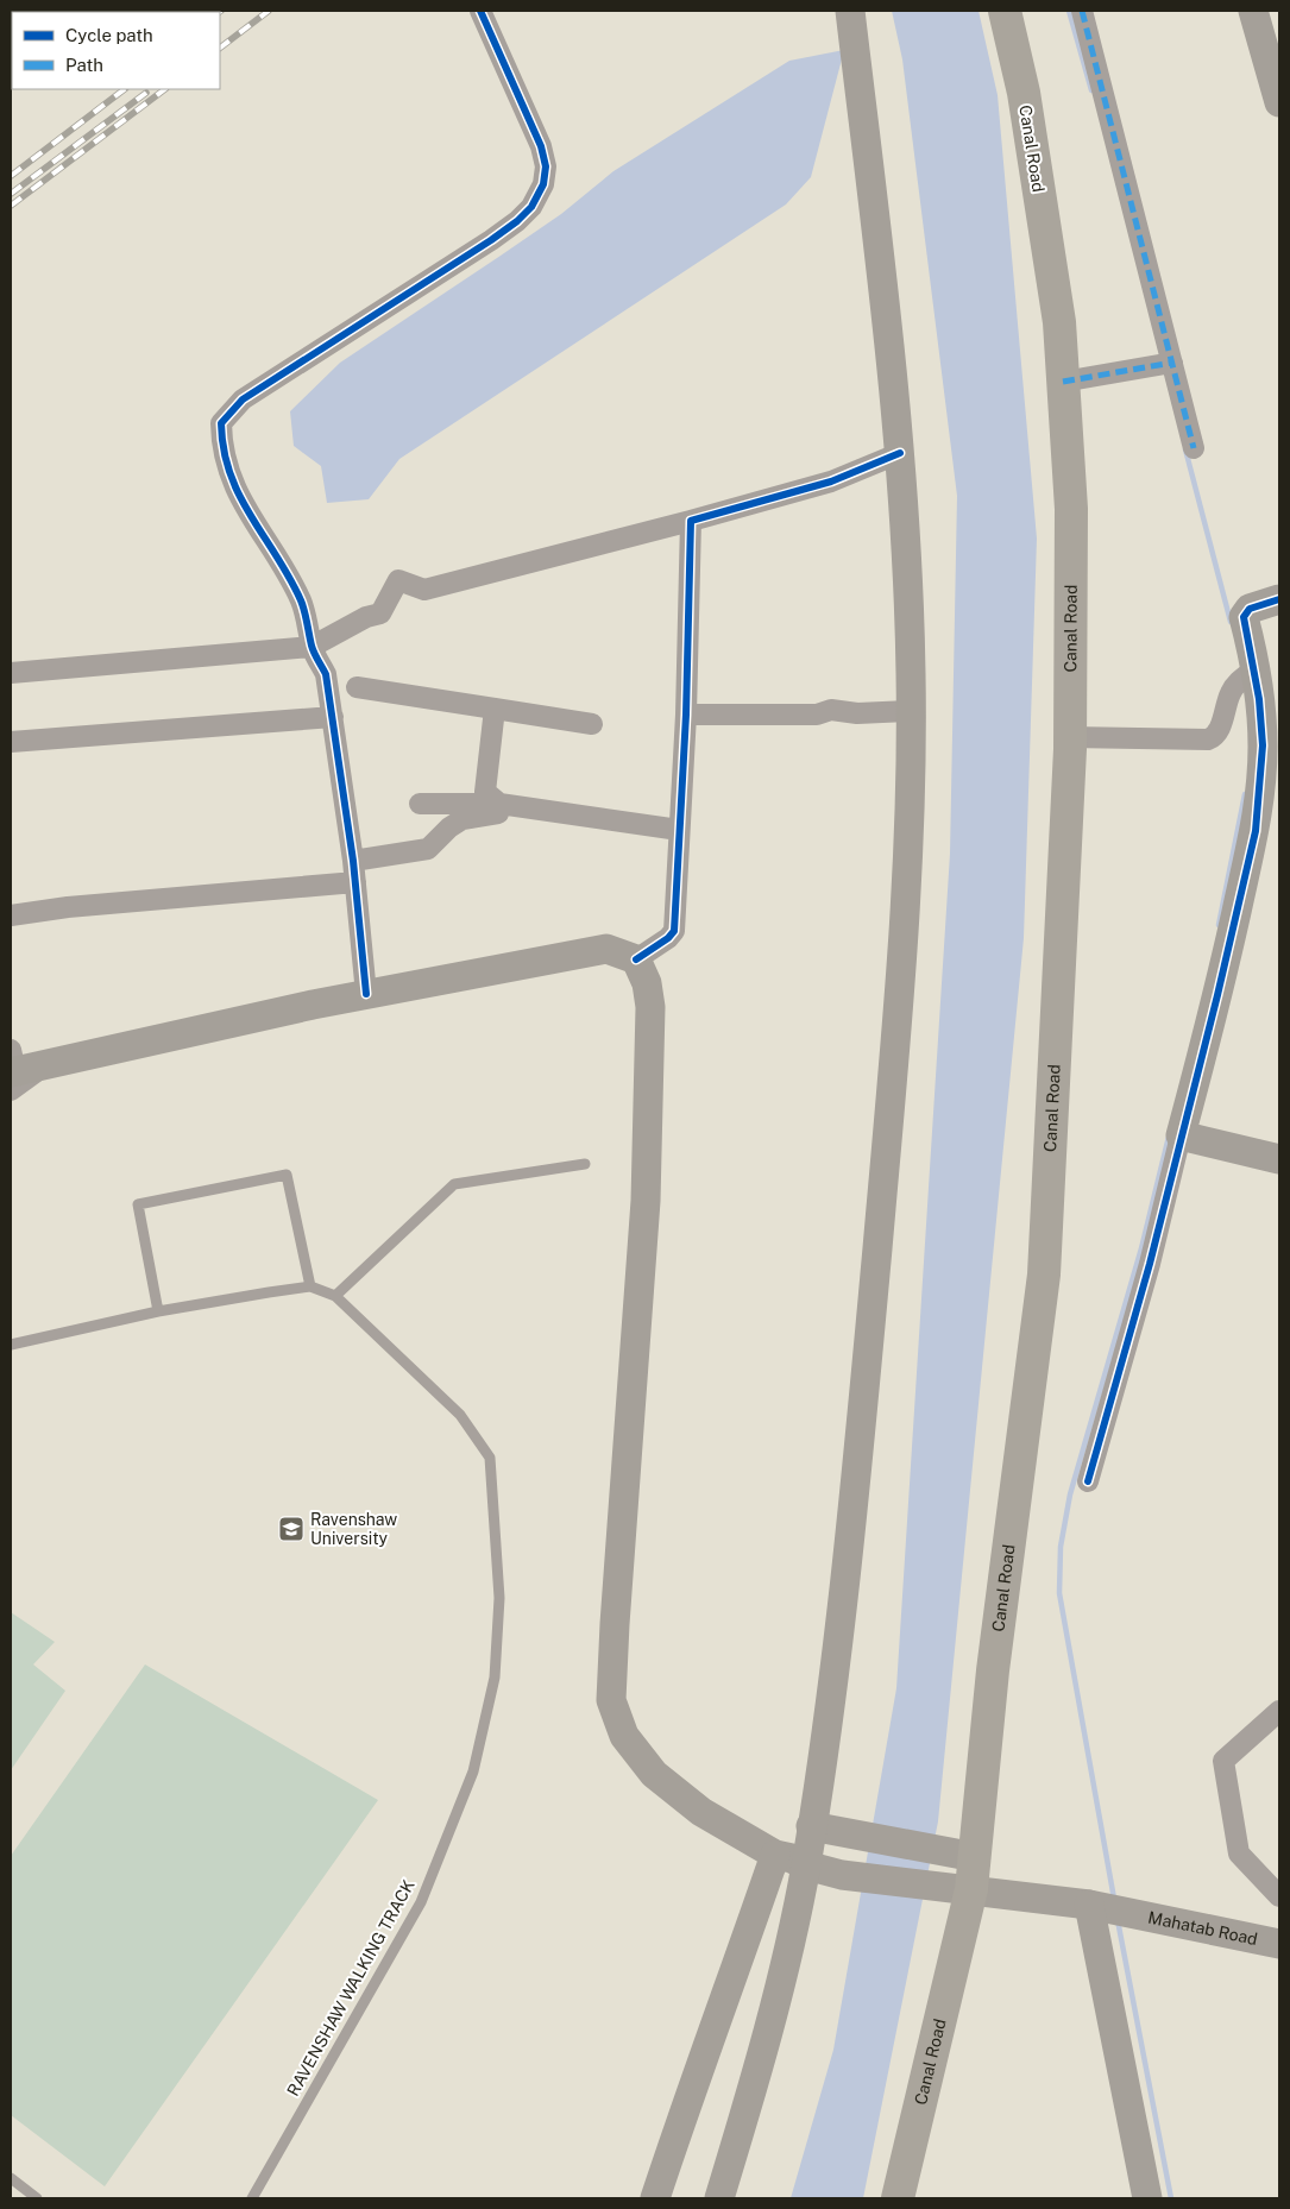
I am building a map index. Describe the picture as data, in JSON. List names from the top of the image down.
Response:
{
  "streets": {
    "main road": ["Canal Road", "Mahatab Road"],
    "lane": ["RAVENSHAW WALKING TRACK"]
  },
  "crossings": [
    ["Canal Road", "Mahatab Road"]
  ],
  "places": {
    "school or university": ["Ravenshaw University"]
  },
  "legend": ["Cycle path", "Path"]
}
